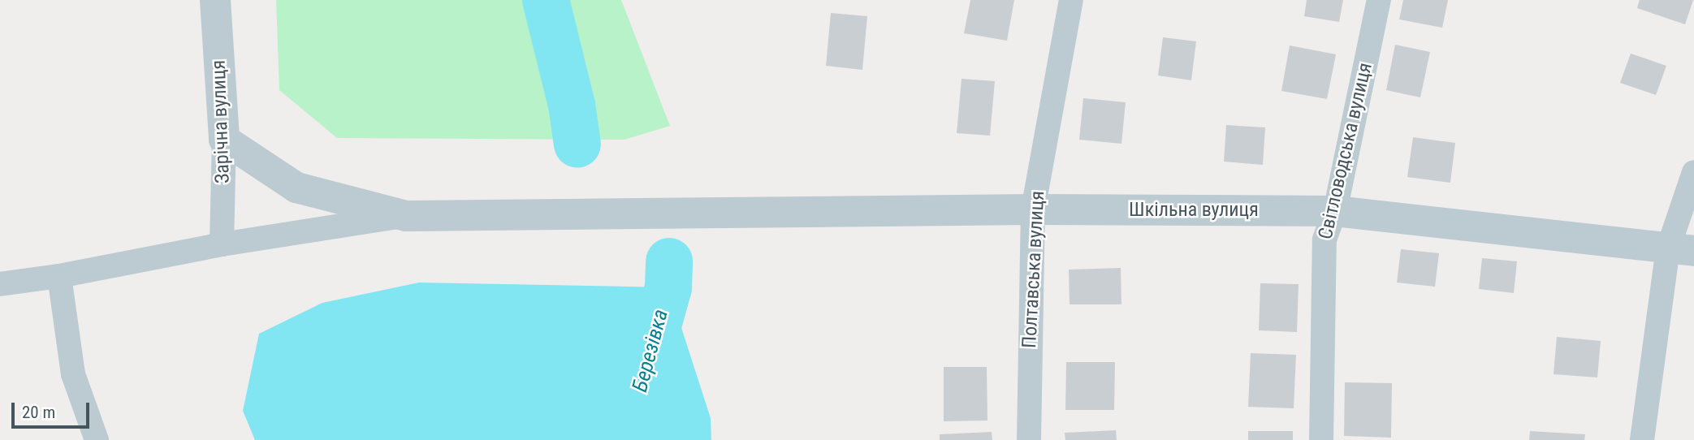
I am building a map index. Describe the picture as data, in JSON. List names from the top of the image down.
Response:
{
  "streets": {
    "street": [
      "Зарічна вулиця",
      "Світловодська вулиця",
      "Шкільна вулиця",
      "Полтавська вулиця"
    ]
  },
  "crossings": [
    ["Зарічна вулиця", "Шкільна вулиця"],
    ["Світловодська вулиця", "Шкільна вулиця"],
    ["Шкільна вулиця", "Полтавська вулиця"]
  ],
  "water": ["Березівка"],
  "scale_bar": "20 m"
}
